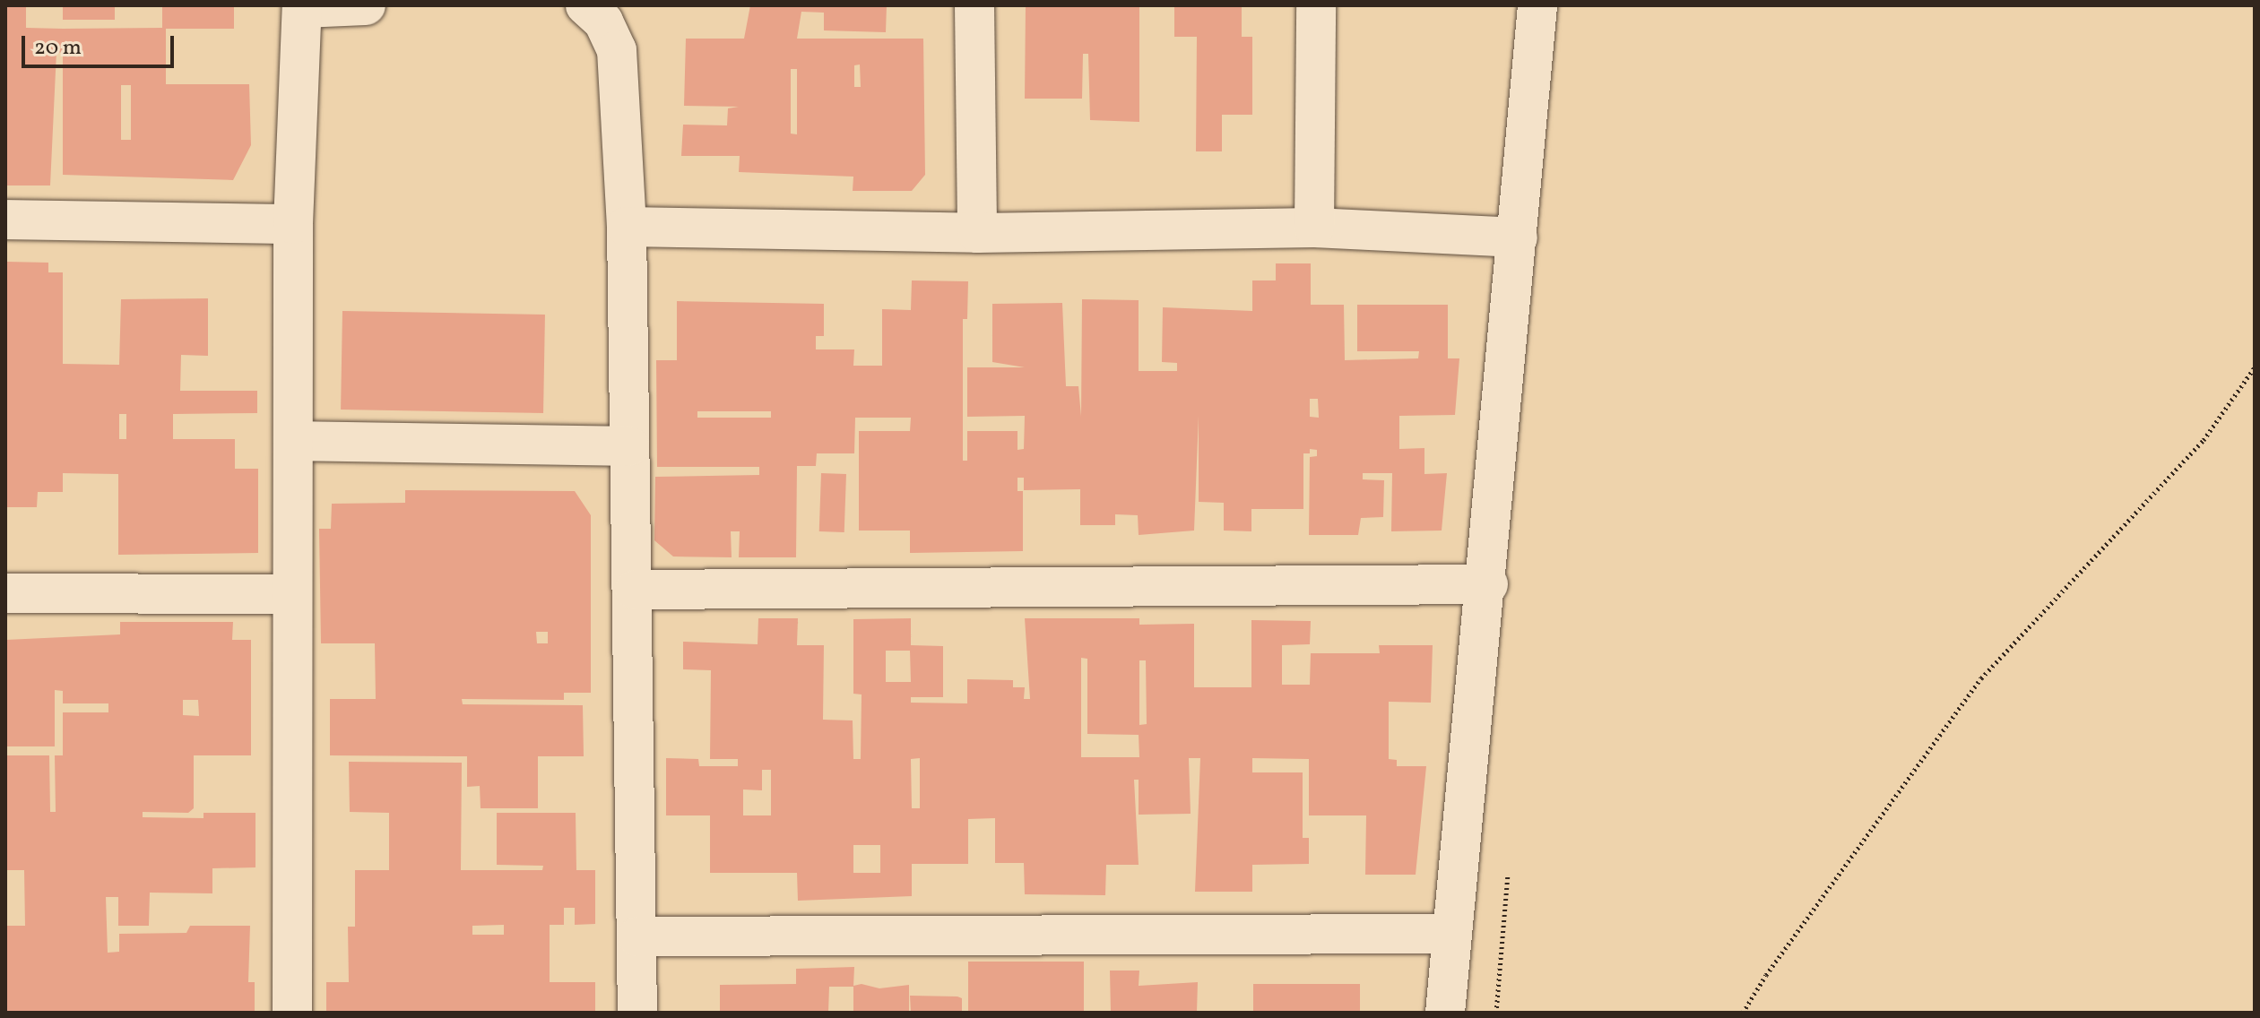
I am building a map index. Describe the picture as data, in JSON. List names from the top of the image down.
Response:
{
  "scale_bar": "20 m"
}
